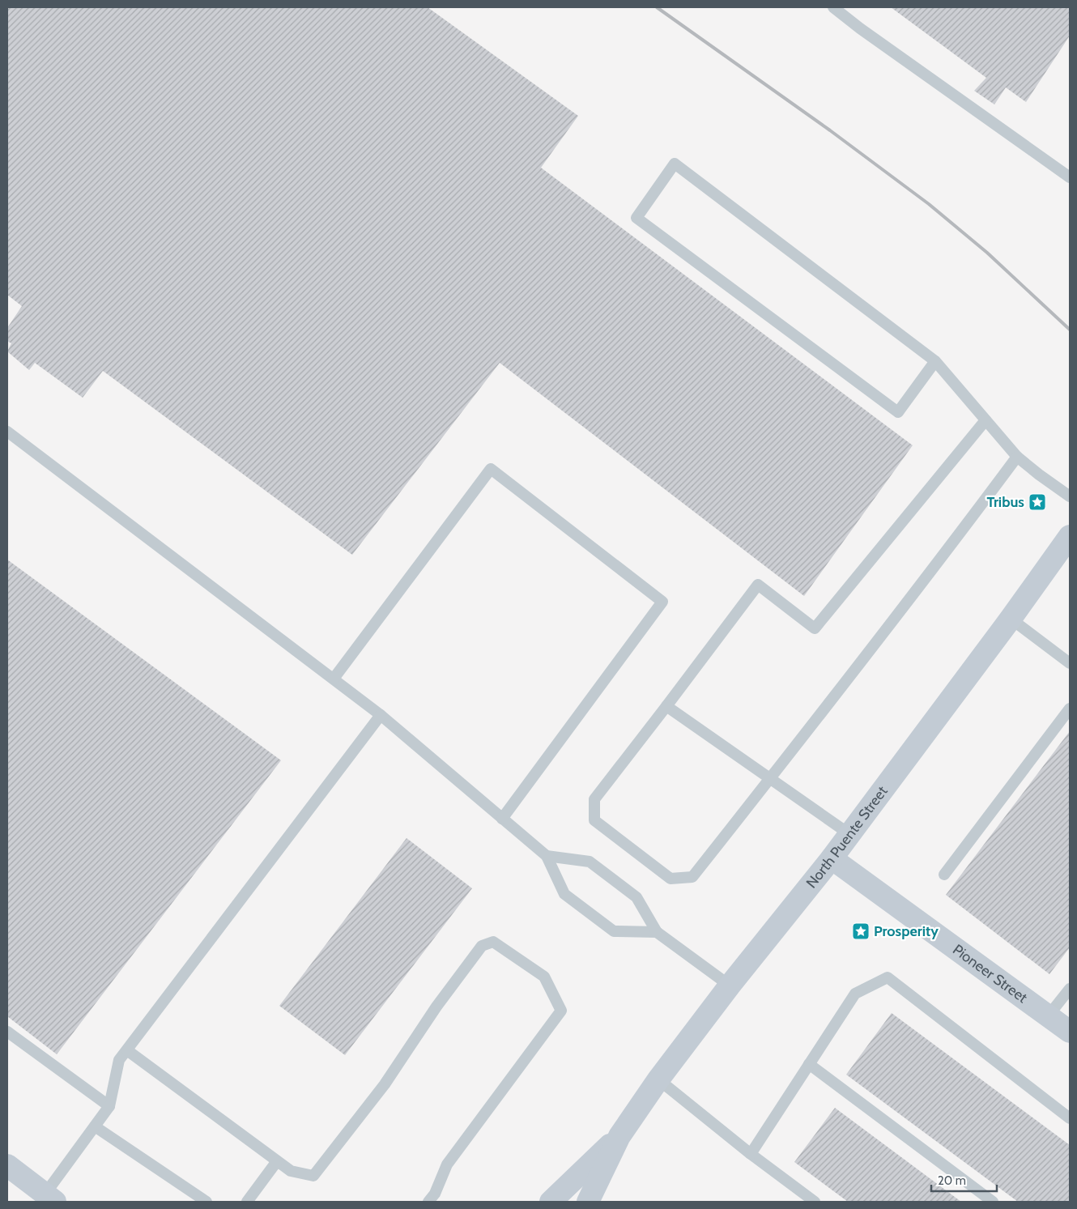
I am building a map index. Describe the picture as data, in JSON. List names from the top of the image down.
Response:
{
  "streets": {
    "street": ["North Puente Street", "Pioneer Street"]
  },
  "crossings": [
    ["North Puente Street", "Pioneer Street"]
  ],
  "places": {
    "place": ["Tribus", "Prosperity"]
  },
  "scale_bar": "20 m"
}
